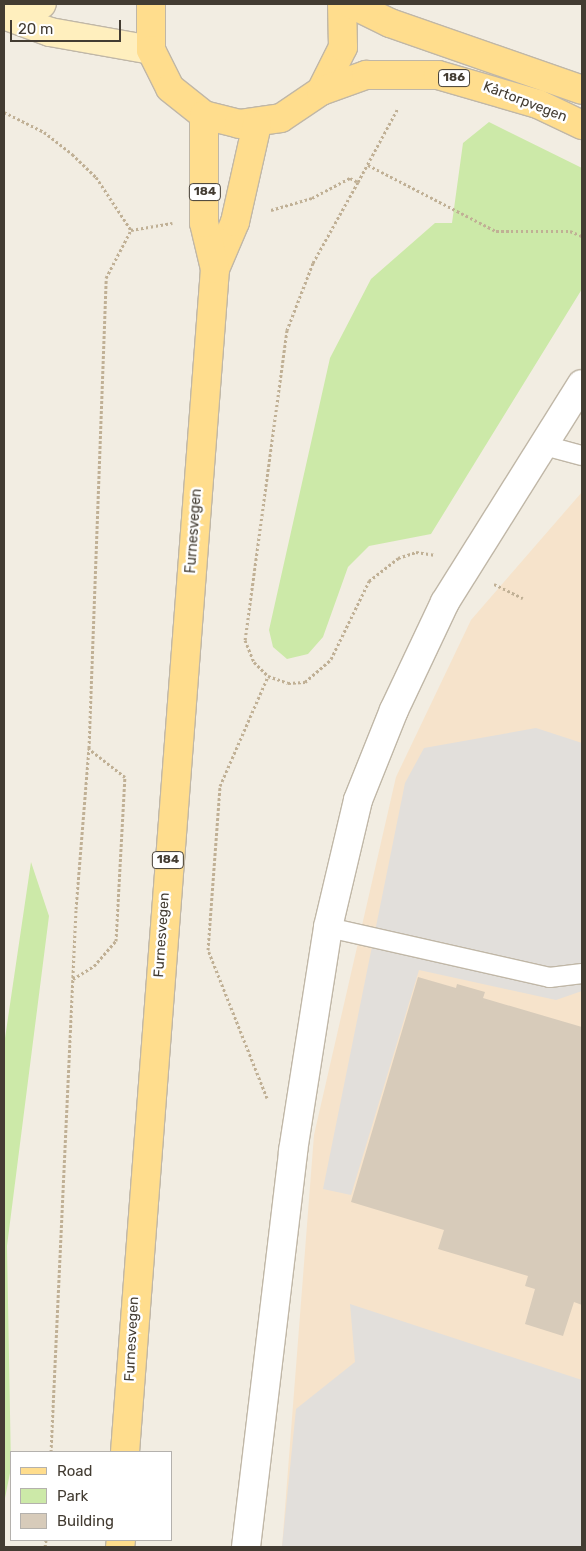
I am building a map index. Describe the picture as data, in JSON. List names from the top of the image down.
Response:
{
  "streets": {
    "main road": [
      "186",
      "Kårtorpvegen",
      "184",
      "Furnesvegen"
    ]
  },
  "legend": ["Road", "Park", "Building"],
  "scale_bar": "20 m"
}
